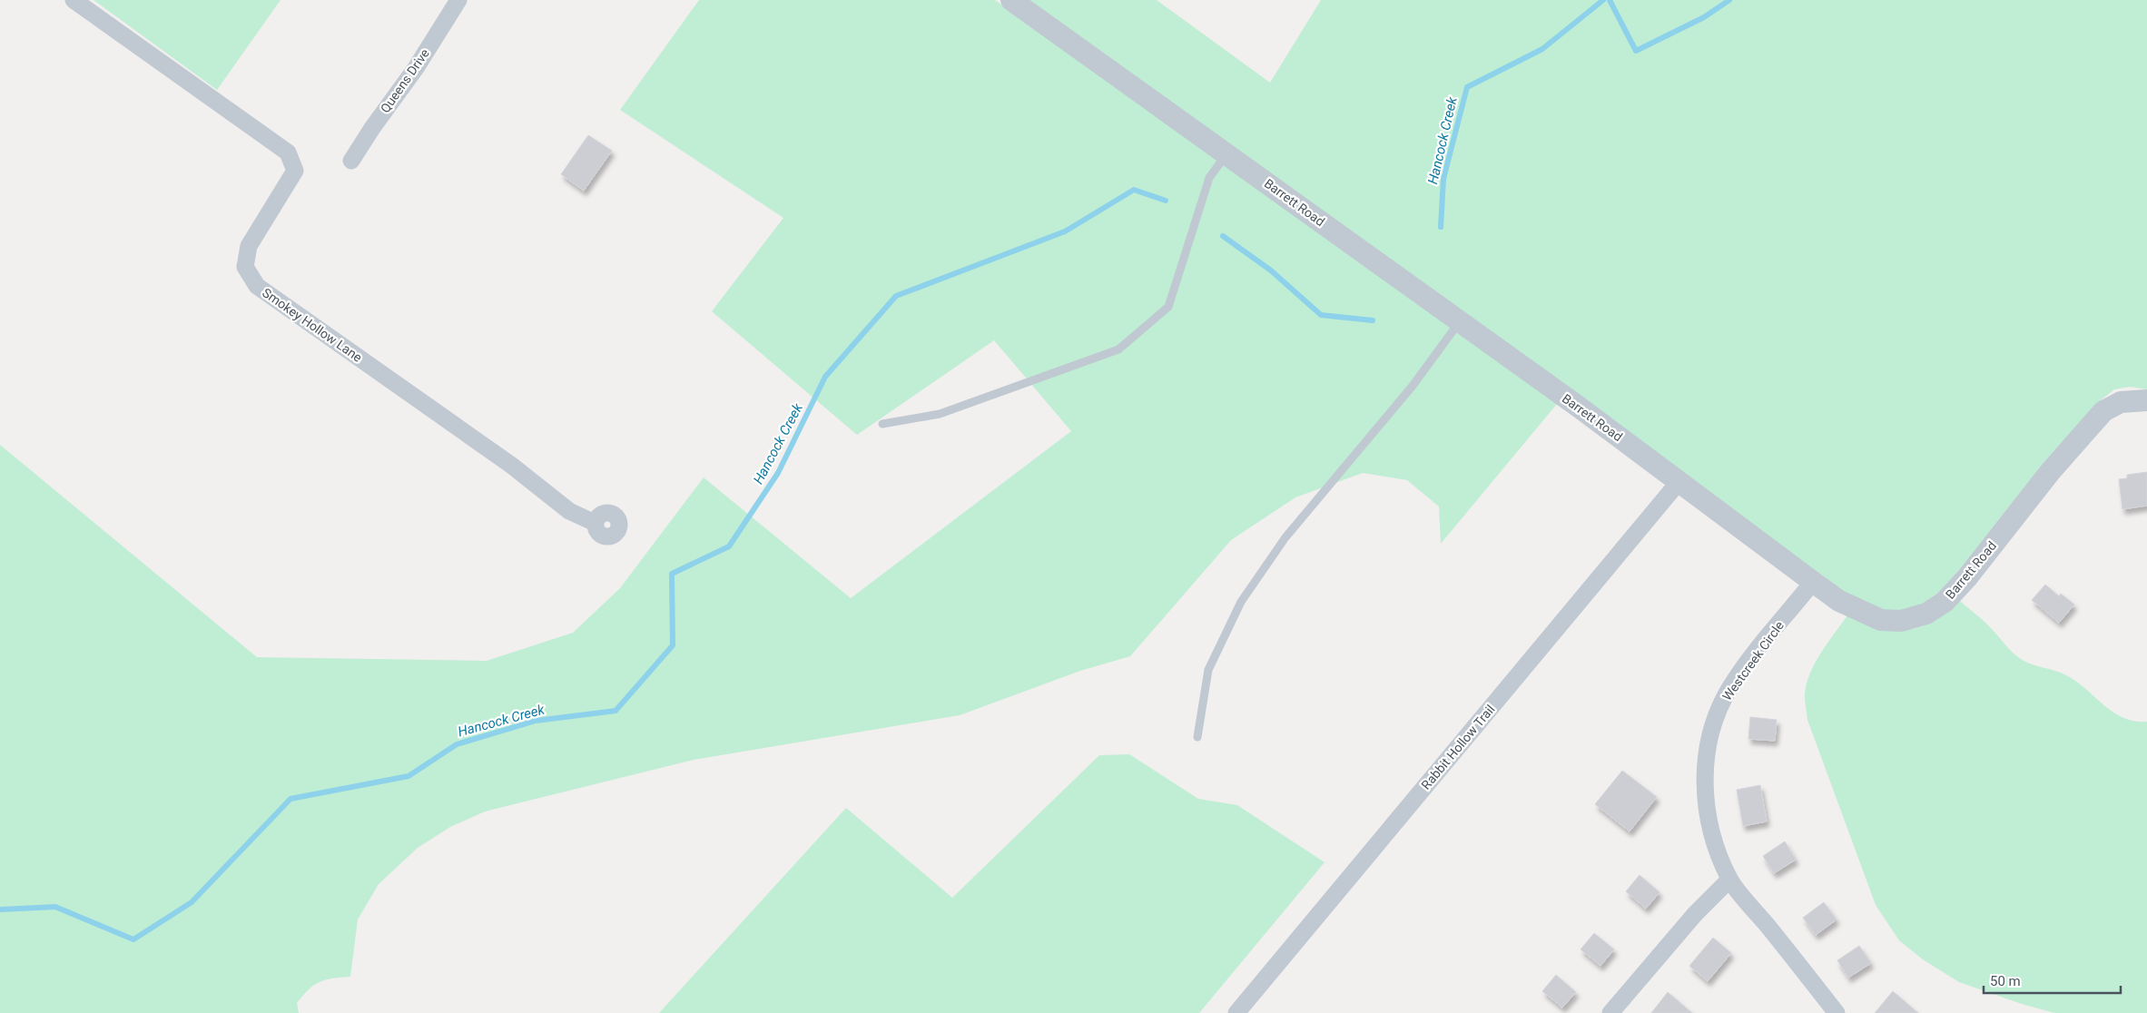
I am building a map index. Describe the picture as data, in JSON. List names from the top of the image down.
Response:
{
  "streets": {
    "street": [
      "Queens Drive",
      "Barrett Road",
      "Smokey Hollow Lane",
      "Westcreek Circle",
      "Rabbit Hollow Trail"
    ]
  },
  "crossings": [
    ["Barrett Road", "Westcreek Circle"],
    ["Barrett Road", "Rabbit Hollow Trail"]
  ],
  "water": ["Hancock Creek"],
  "scale_bar": "50 m"
}
